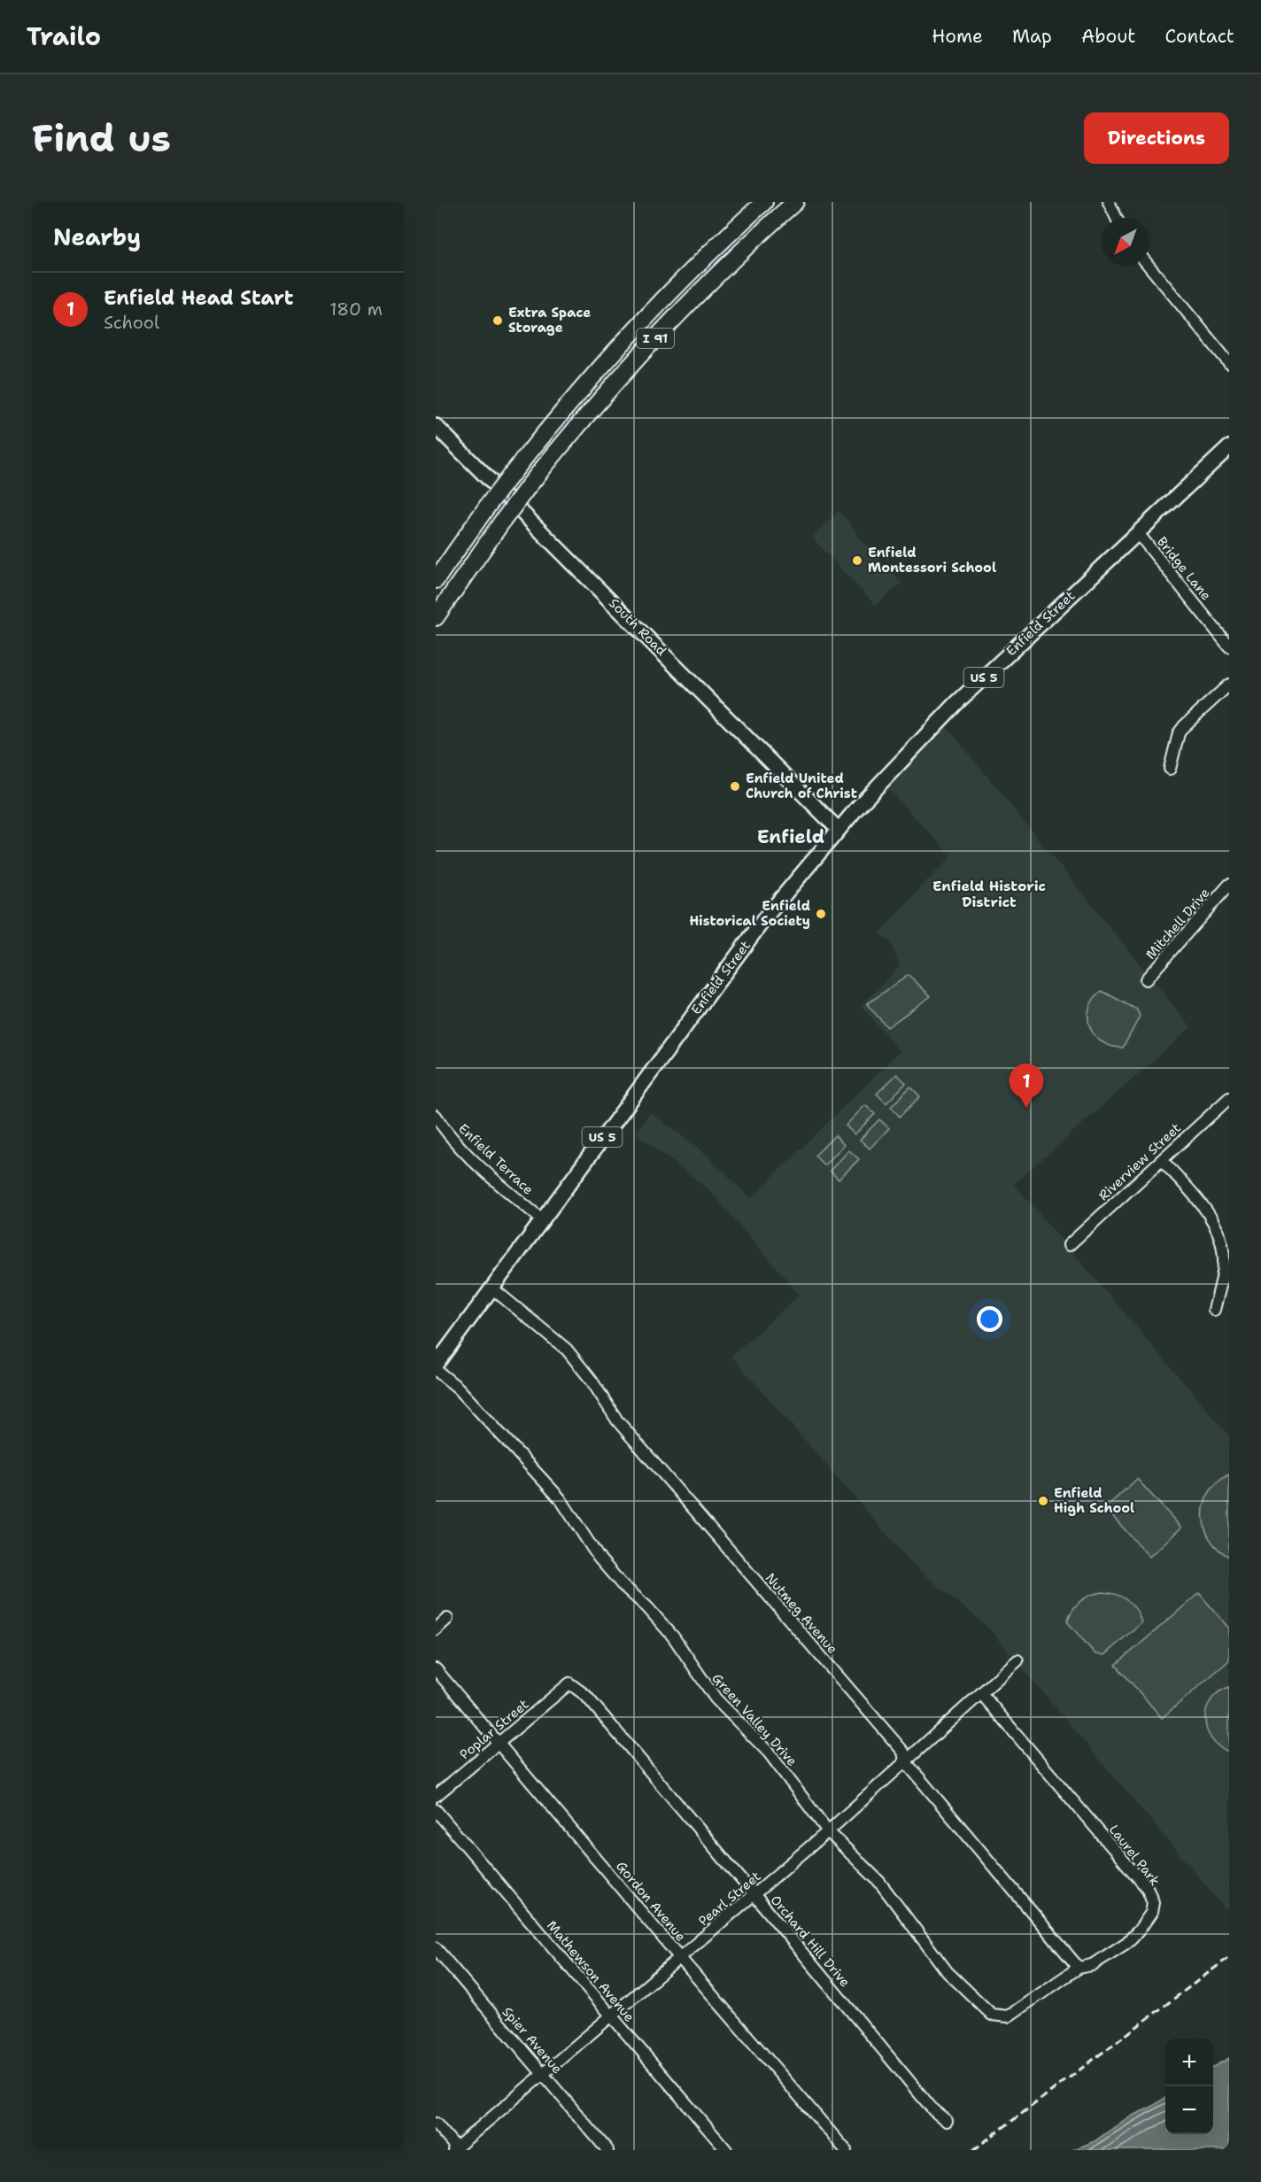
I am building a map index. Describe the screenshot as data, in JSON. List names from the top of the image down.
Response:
{
  "streets": {
    "highway": ["I 91"],
    "main road": ["Enfield Street", "South Road", "US 5"],
    "street": [
      "Bridge Lane",
      "Mitchell Drive",
      "Enfield Terrace",
      "Riverview Street",
      "Nutmeg Avenue",
      "Green Valley Drive",
      "Poplar Street",
      "Laurel Park",
      "Pearl Street",
      "Gordon Avenue",
      "Orchard Hill Drive",
      "Mathewson Avenue",
      "Spier Avenue"
    ]
  },
  "crossings": [
    ["Bridge Lane", "Enfield Street"],
    ["Enfield Street", "South Road"],
    ["Enfield Street", "Enfield Terrace"],
    ["Enfield Street", "Nutmeg Avenue"],
    ["Nutmeg Avenue", "Laurel Park"],
    ["Nutmeg Avenue", "Pearl Street"],
    ["Green Valley Drive", "Laurel Park"],
    ["Green Valley Drive", "Pearl Street"],
    ["Poplar Street", "Gordon Avenue"],
    ["Poplar Street", "Orchard Hill Drive"],
    ["Laurel Park", "Pearl Street"],
    ["Pearl Street", "Gordon Avenue"],
    ["Pearl Street", "Orchard Hill Drive"],
    ["Pearl Street", "Mathewson Avenue"],
    ["Pearl Street", "Spier Avenue"]
  ],
  "districts": ["Enfield", "Enfield Historic District"],
  "places": [
    "Extra Space Storage",
    "Enfield Montessori School",
    "Enfield United Church of Christ",
    "Enfield Historical Society",
    "Enfield High School"
  ],
  "north": "bottom left",
  "page": {
    "header": "Trailo",
    "nav": [
      "Home",
      "Map",
      "About",
      "Contact"
    ],
    "buttons": "Directions",
    "title": "Find us",
    "heading": "Nearby",
    "list": [
      {
        "mark": "1",
        "name": "Enfield Head Start",
        "note": "School",
        "value": "180 m"
      }
    ],
    "pins": "1",
    "map_buttons": ["+", "−"]
  }
}
